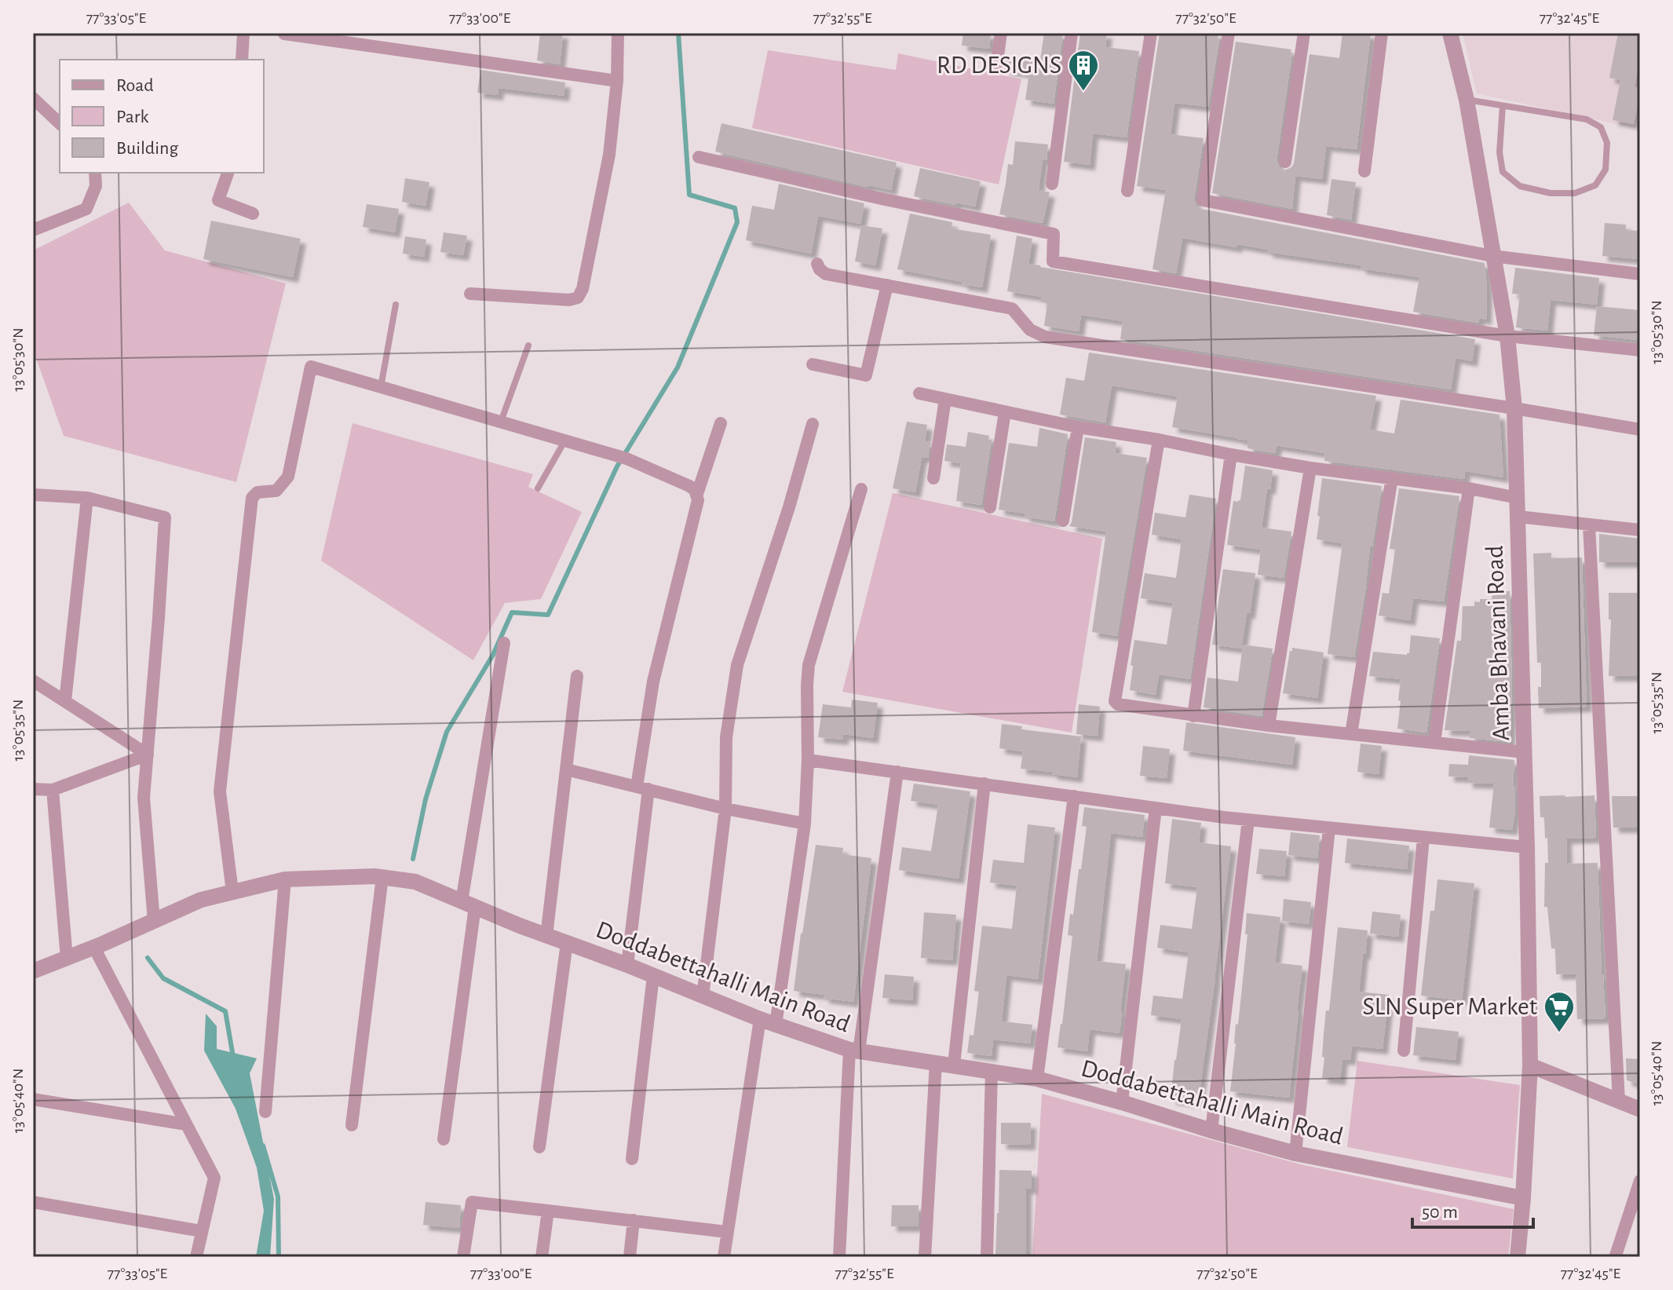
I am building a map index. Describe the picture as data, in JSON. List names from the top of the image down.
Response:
{
  "streets": {
    "street": ["Amba Bhavani Road", "Doddabettahalli Main Road"]
  },
  "crossings": [
    ["Amba Bhavani Road", "Doddabettahalli Main Road"]
  ],
  "places": {
    "building": ["RD DESIGNS"],
    "supermarket": ["SLN Super Market"]
  },
  "legend": ["Road", "Park", "Building"],
  "scale_bar": "50 m",
  "coordinates": [
    "77°33'05\"E",
    "77°33'00\"E",
    "77°32'55\"E",
    "77°32'50\"E",
    "77°32'45\"E",
    "13°05'30\"N",
    "13°05'35\"N",
    "13°05'40\"N"
  ]
}
